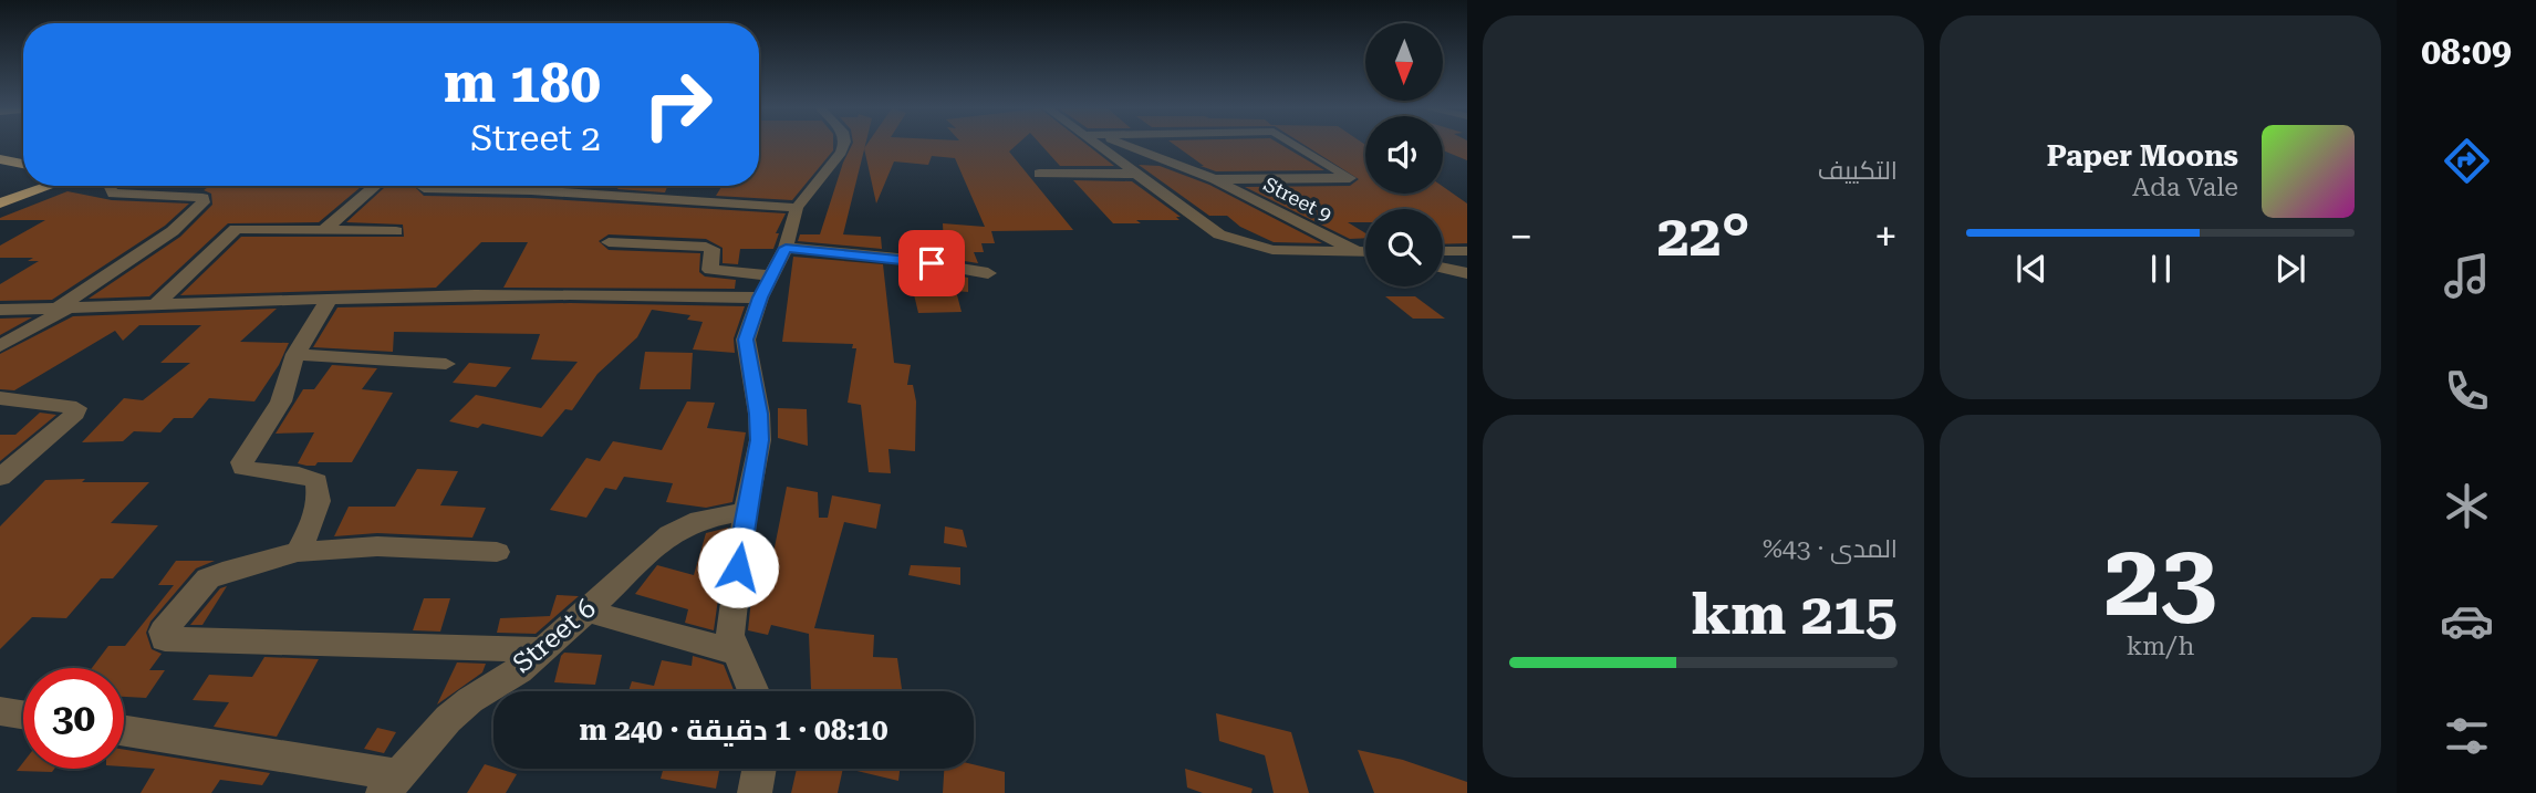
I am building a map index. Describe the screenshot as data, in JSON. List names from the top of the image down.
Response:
{
  "streets": {
    "street": ["Street 9", "Street 6"]
  },
  "north": "bottom",
  "page": {
    "tabs": "08:09",
    "tile": [
      "التكييف",
      ["23", "km/h"],
      ["المدى · 43%", "215 km"]
    ],
    "turn": ["180 m", "Street 2"],
    "song": ["Paper Moons", "Ada Vale"],
    "heat": ["−", "22°", "+"],
    "limit": "30",
    "trip": "08:10 · 1 دقيقة · 240 m"
  }
}
